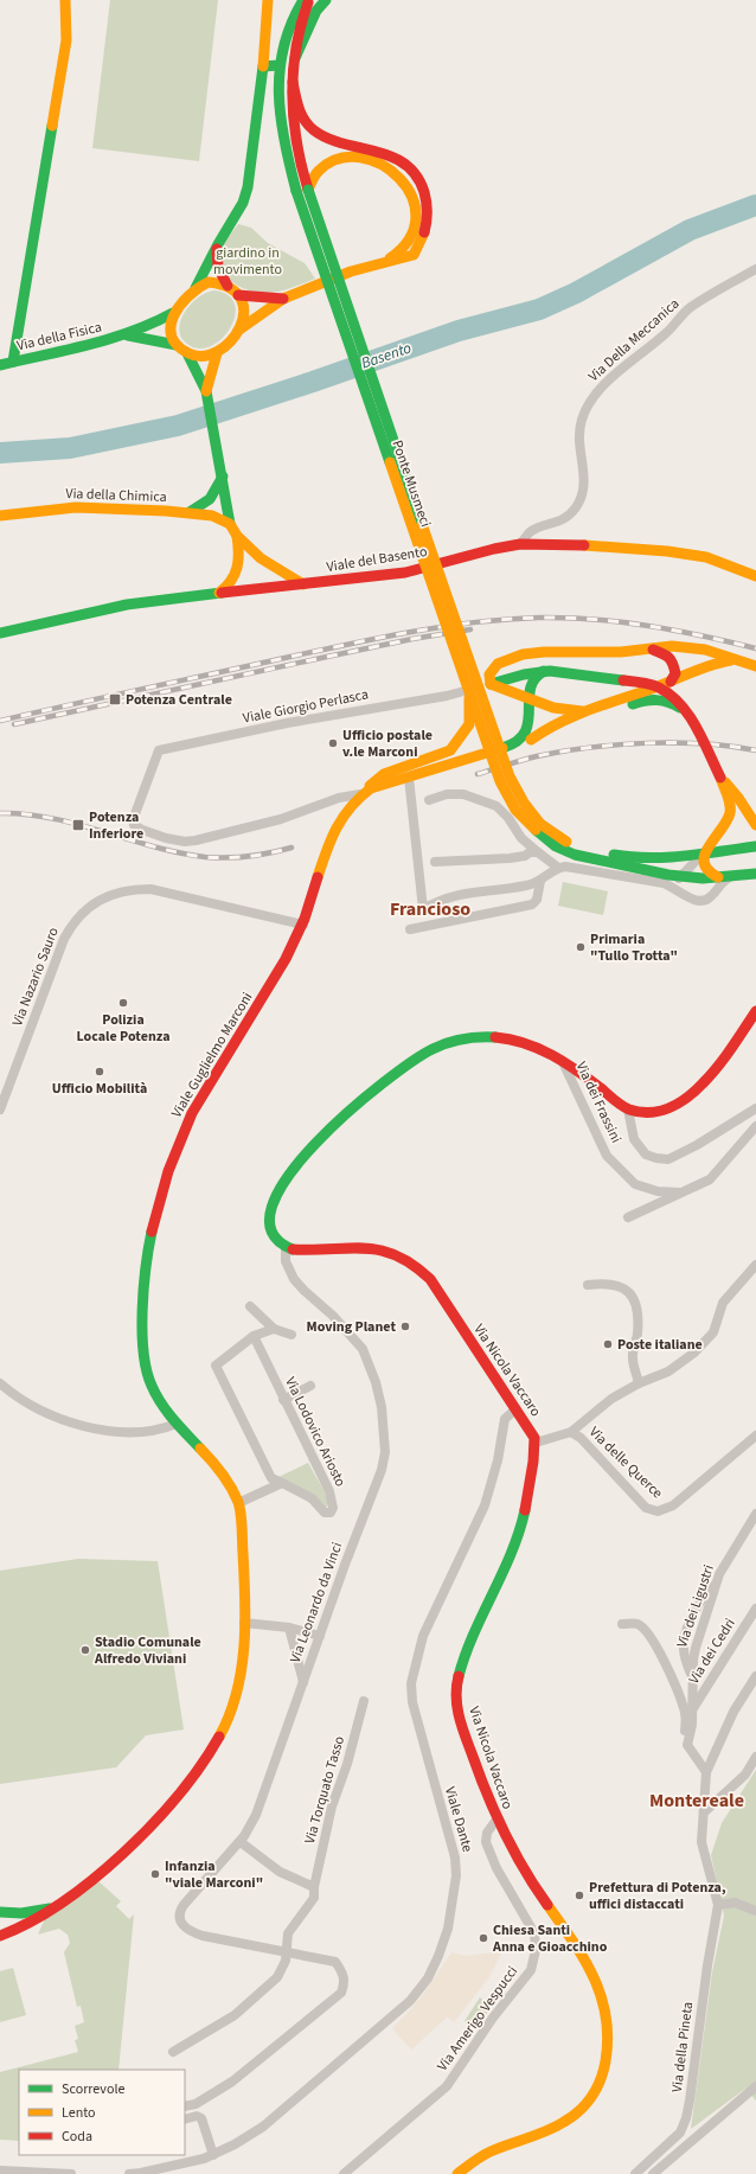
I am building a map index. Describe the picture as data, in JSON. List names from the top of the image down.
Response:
{
  "streets": {
    "main road": [
      "Via della Fisica",
      "Ponte Musmeci",
      "Via della Chimica",
      "Viale del Basento",
      "Viale Guglielmo Marconi",
      "Via Nicola Vaccaro"
    ],
    "street": [
      "Via Della Meccanica",
      "Viale Giorgio Perlasca",
      "Via Nazario Sauro",
      "Via dei Frassini",
      "Via Lodovico Ariosto",
      "Via delle Querce",
      "Via Leonardo da Vinci",
      "Via dei Ligustri",
      "Via dei Cedri",
      "Via Torquato Tasso",
      "Viale Dante",
      "Via Amerigo Vespucci",
      "Via della Pineta"
    ]
  },
  "crossings": [
    ["Via Della Meccanica", "Viale del Basento"],
    ["Viale Giorgio Perlasca", "Viale Guglielmo Marconi"],
    ["Via Nazario Sauro", "Viale Guglielmo Marconi"],
    ["Viale Guglielmo Marconi", "Via Leonardo da Vinci"],
    ["Via Nicola Vaccaro", "Via delle Querce"],
    ["Via Nicola Vaccaro", "Via Leonardo da Vinci"],
    ["Via Nicola Vaccaro", "Viale Dante"],
    ["Via Nicola Vaccaro", "Via Amerigo Vespucci"],
    ["Via Leonardo da Vinci", "Via Torquato Tasso"],
    ["Via dei Ligustri", "Via dei Cedri"]
  ],
  "districts": ["Francioso", "Montereale"],
  "water": ["Basento"],
  "parks": ["giardino in movimento"],
  "places": {
    "transit": ["Potenza Centrale", "Potenza Inferiore"],
    "other": [
      "Ufficio postale v.le Marconi",
      "Primaria \"Tullo Trotta\"",
      "Polizia Locale Potenza",
      "Ufficio Mobilità",
      "Moving Planet",
      "Poste italiane",
      "Stadio Comunale Alfredo Viviani",
      "Infanzia \"viale Marconi\"",
      "Prefettura di Potenza, uffici distaccati",
      "Chiesa Santi Anna e Gioacchino"
    ]
  },
  "legend": ["Scorrevole", "Lento", "Coda"]
}
